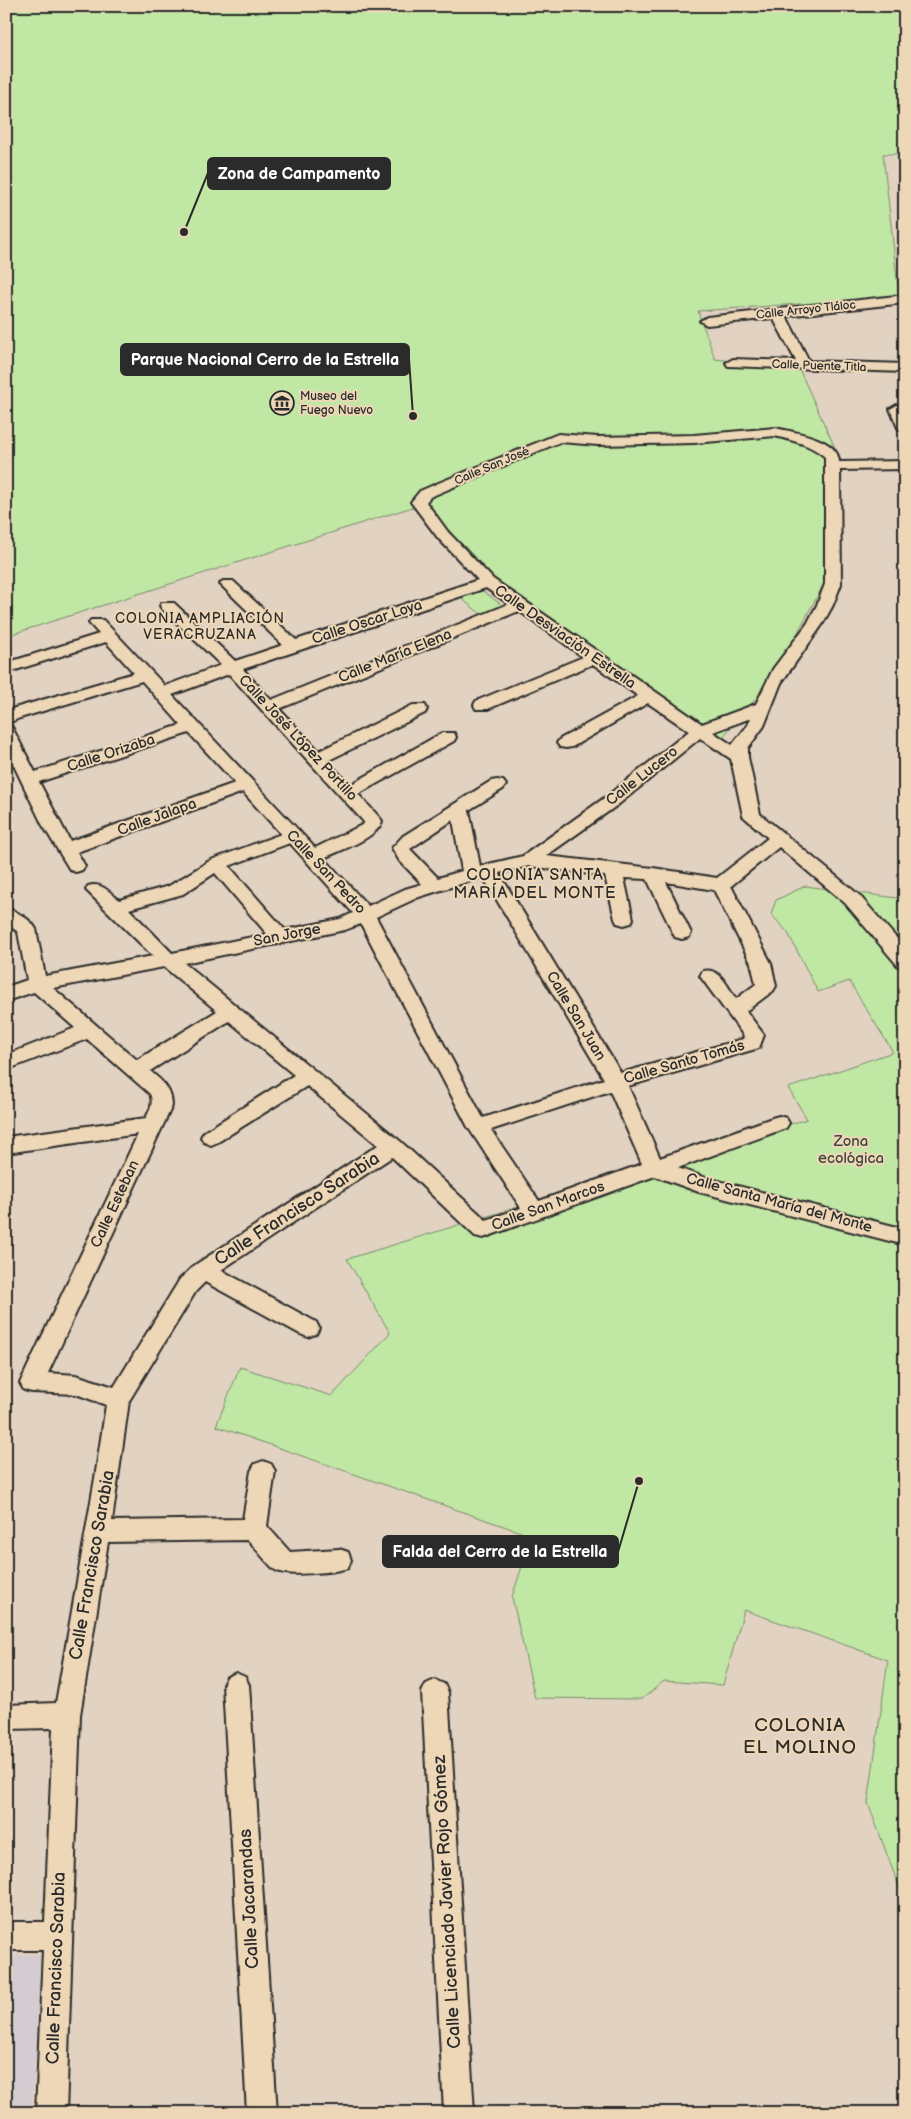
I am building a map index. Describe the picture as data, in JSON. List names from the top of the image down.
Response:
{
  "streets": {
    "street": [
      "Calle Arroyo Tláloc",
      "Calle Puente Titla",
      "Calle San José",
      "Calle Oscar Loya",
      "Calle Desviación Estrella",
      "Calle María Elena",
      "Calle José López Portillo",
      "Calle Orizaba",
      "Calle Lucero",
      "Calle Jalapa",
      "Calle San Pedro",
      "San Jorge",
      "Calle San Juan",
      "Calle Santo Tomás",
      "Calle Santa María del Monte",
      "Calle Esteban",
      "Calle San Marcos",
      "Calle Francisco Sarabia",
      "Calle Jacarandas",
      "Calle Licenciado Javier Rojo Gómez"
    ]
  },
  "crossings": [
    ["Calle San José", "Calle Desviación Estrella"],
    ["Calle Oscar Loya", "Calle Desviación Estrella"],
    ["Calle Oscar Loya", "Calle José López Portillo"],
    ["Calle Oscar Loya", "Calle San Pedro"],
    ["Calle Desviación Estrella", "Calle María Elena"],
    ["Calle Desviación Estrella", "Calle Lucero"],
    ["Calle María Elena", "Calle José López Portillo"],
    ["Calle José López Portillo", "Calle San Pedro"],
    ["Calle Orizaba", "Calle San Pedro"],
    ["Calle Lucero", "San Jorge"],
    ["Calle Jalapa", "Calle San Pedro"],
    ["Calle San Pedro", "San Jorge"],
    ["Calle San Pedro", "Calle Santo Tomás"],
    ["Calle San Pedro", "Calle San Marcos"],
    ["San Jorge", "Calle San Juan"],
    ["San Jorge", "Calle Esteban"],
    ["San Jorge", "Calle San Marcos"],
    ["Calle San Juan", "Calle Santo Tomás"],
    ["Calle San Juan", "Calle Santa María del Monte"],
    ["Calle San Juan", "Calle San Marcos"],
    ["Calle Santa María del Monte", "Calle San Marcos"],
    ["Calle Esteban", "Calle Francisco Sarabia"],
    ["Calle San Marcos", "Calle Francisco Sarabia"]
  ],
  "districts": ["COLONIA AMPLIACIÓN VERACRUZANA", "COLONIA SANTA MARÍA DEL MONTE", "COLONIA EL MOLINO"],
  "parks": ["Zona ecológica"],
  "places": {
    "other": ["Zona de Campamento", "Parque Nacional Cerro de la Estrella", "Falda del Cerro de la Estrella"],
    "museum": ["Museo del Fuego Nuevo"]
  }
}
